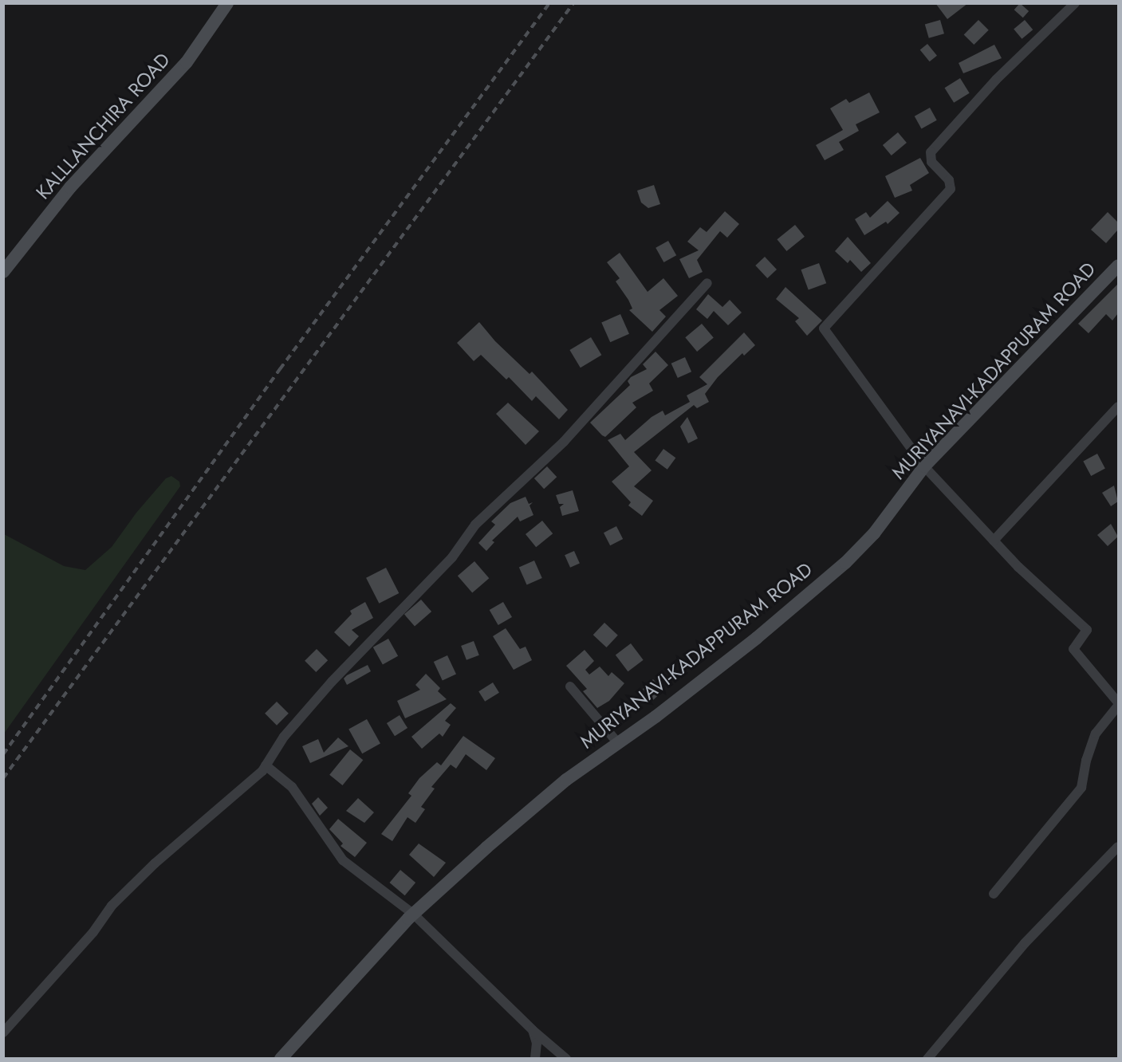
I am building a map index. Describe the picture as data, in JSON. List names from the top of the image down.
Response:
{
  "streets": {
    "main road": ["KALLLANCHIRA ROAD", "MURIYANAVI-KADAPPURAM ROAD"]
  }
}
